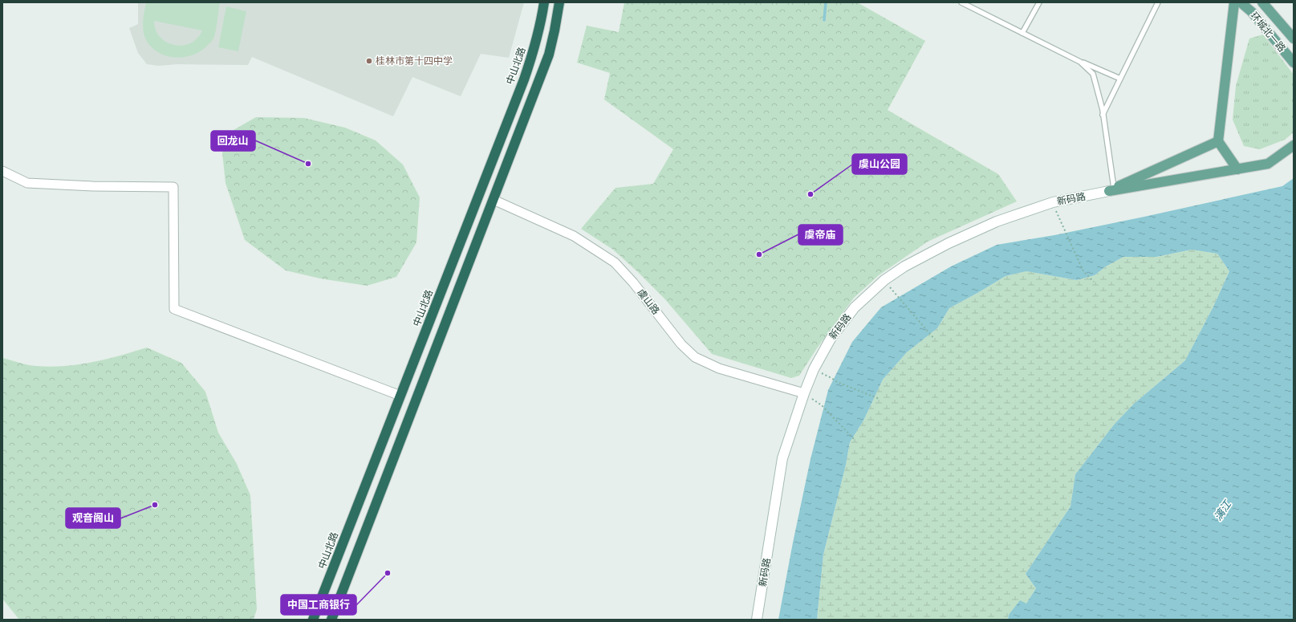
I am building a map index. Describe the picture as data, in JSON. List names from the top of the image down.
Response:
{
  "streets": {
    "highway": ["中山北路"],
    "main road": ["环城北一路"],
    "street": ["新码路", "虞山路"]
  },
  "crossings": [
    ["新码路", "虞山路"]
  ],
  "water": ["漓江"],
  "places": [
    "桂林市第十四中学",
    "回龙山",
    "虞山公园",
    "虞帝庙",
    "观音阁山",
    "中国工商银行"
  ]
}
